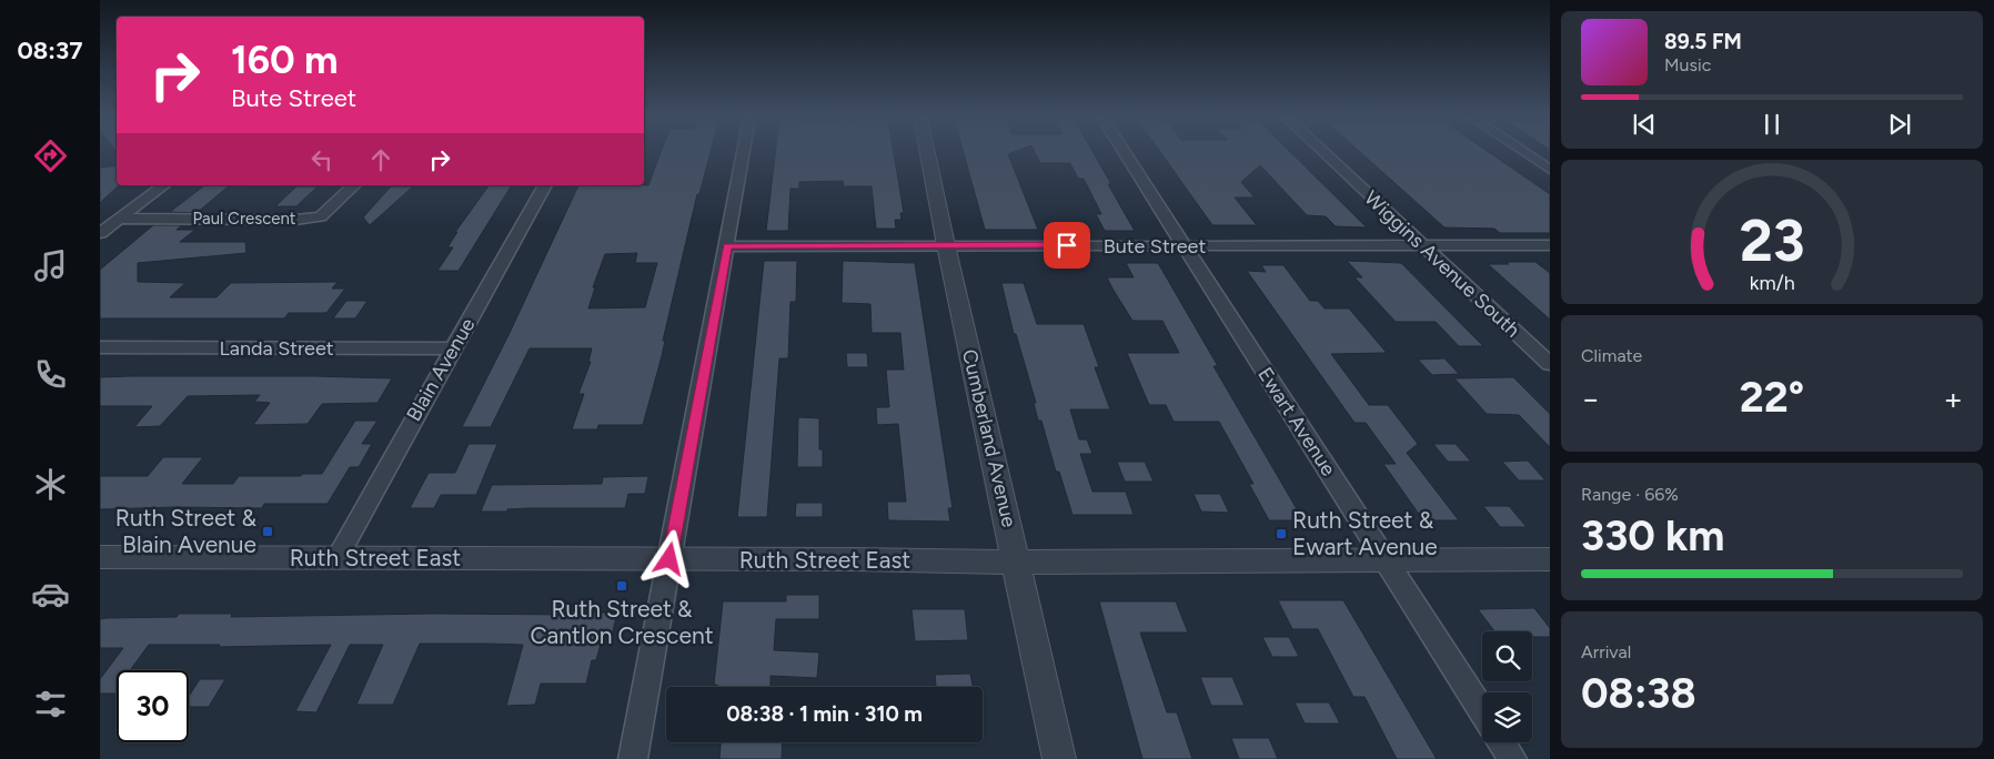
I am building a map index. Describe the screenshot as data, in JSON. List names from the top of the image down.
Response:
{
  "streets": {
    "street": [
      "Paul Crescent",
      "Bute Street",
      "Wiggins Avenue South",
      "Landa Street",
      "Blain Avenue",
      "Ewart Avenue",
      "Cumberland Avenue",
      "Ruth Street East"
    ]
  },
  "crossings": [
    ["Bute Street", "Wiggins Avenue South"],
    ["Bute Street", "Ewart Avenue"],
    ["Bute Street", "Cumberland Avenue"],
    ["Landa Street", "Blain Avenue"],
    ["Blain Avenue", "Ruth Street East"],
    ["Ewart Avenue", "Ruth Street East"],
    ["Cumberland Avenue", "Ruth Street East"]
  ],
  "places": {
    "transit": ["Ruth Street & Blain Avenue", "Ruth Street & Ewart Avenue", "Ruth Street & Cantlon Crescent"]
  },
  "page": {
    "tabs": "08:37",
    "turn": ["160 m", "Bute Street"],
    "song": ["89.5 FM", "Music"],
    "tile": [
      "Climate",
      ["Range · 66%", "330 km"],
      ["Arrival", "08:38"]
    ],
    "heat": ["−", "22°", "+"],
    "limit": "30",
    "trip": "08:38 · 1 min · 310 m",
    "gauge": ["23", "km/h"]
  }
}
